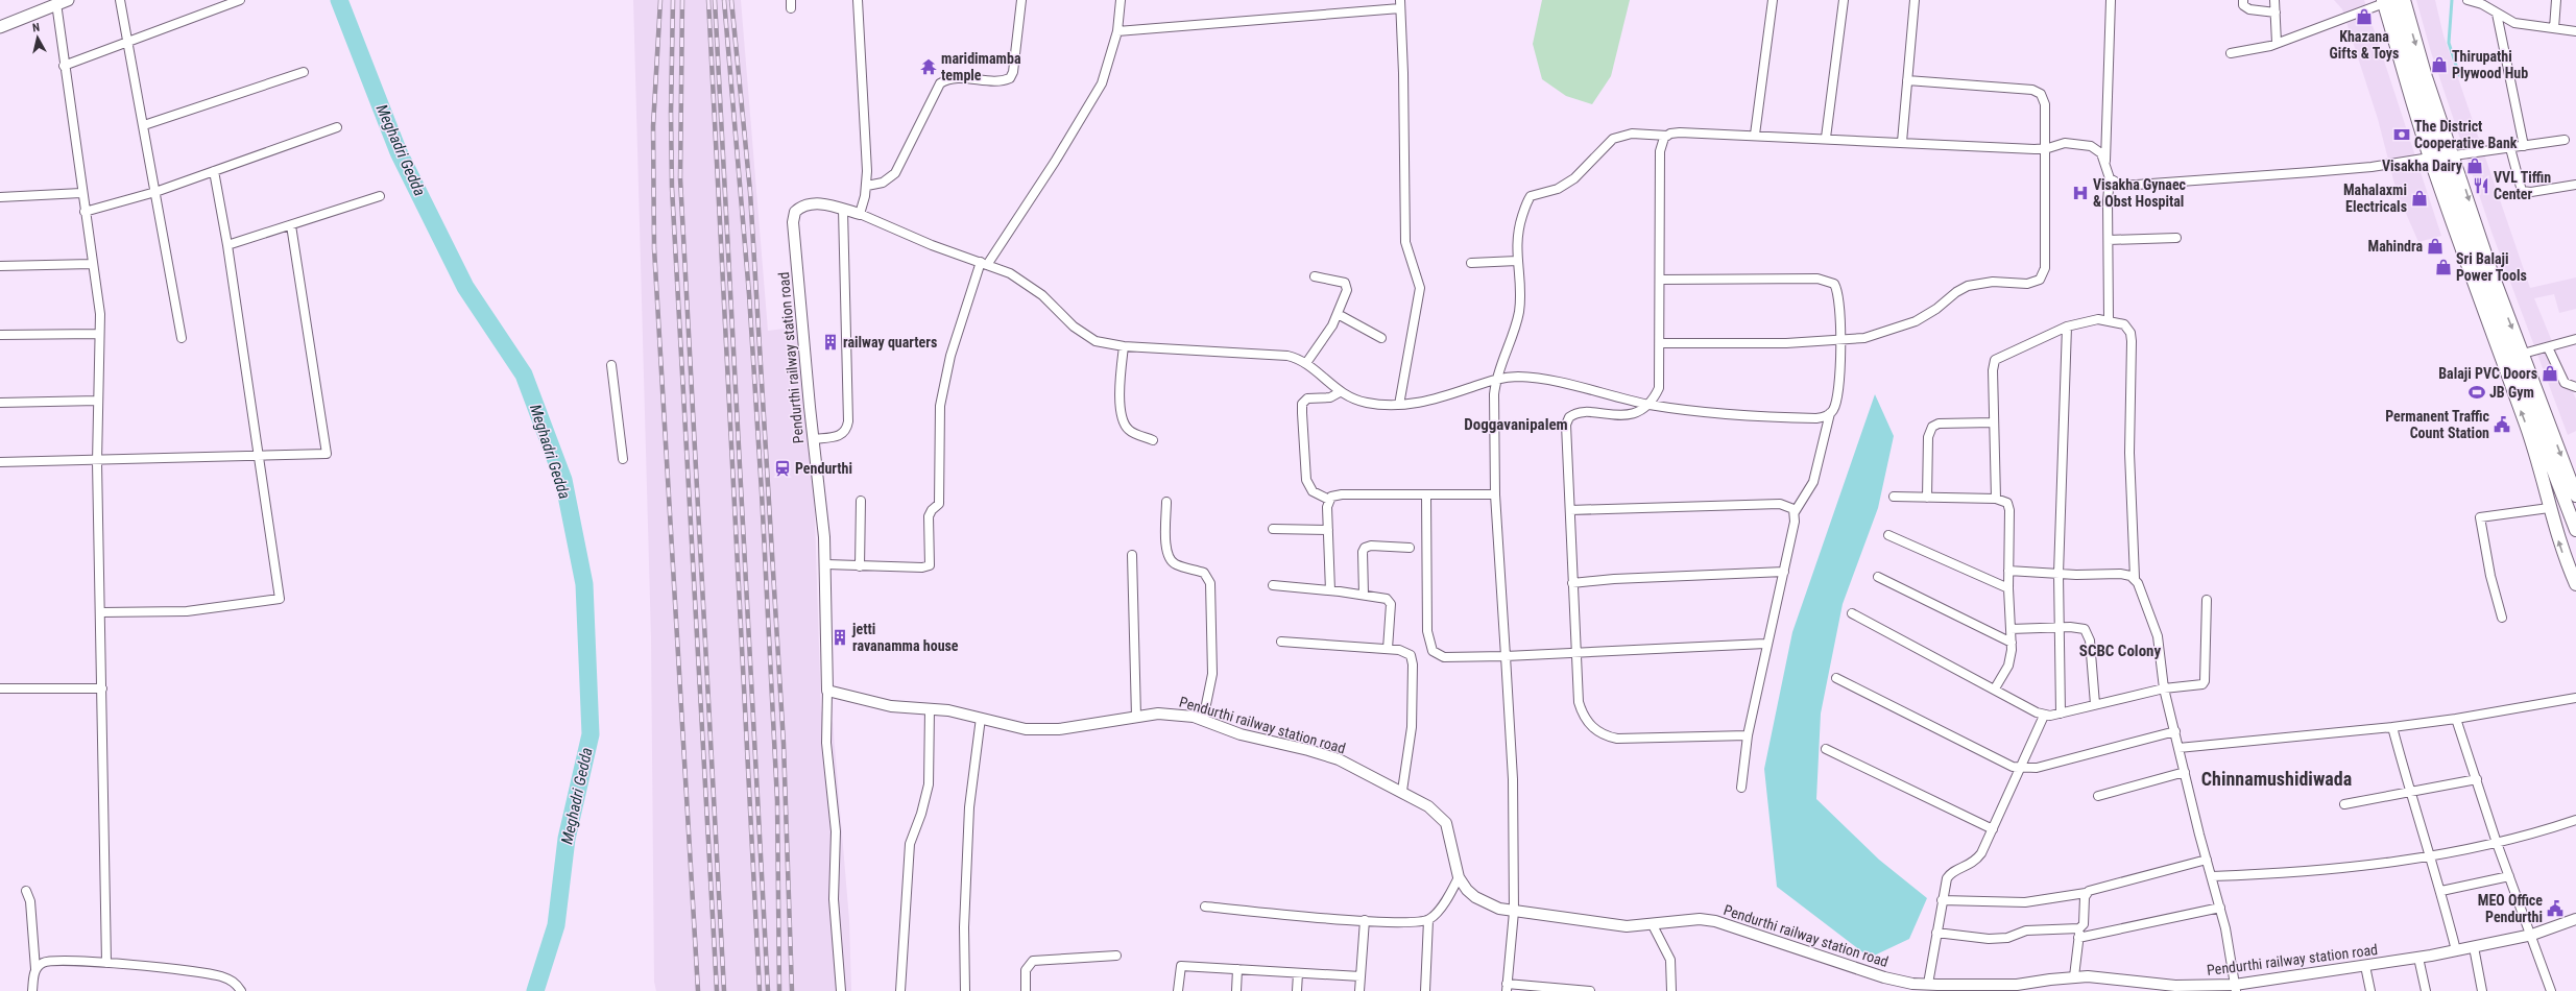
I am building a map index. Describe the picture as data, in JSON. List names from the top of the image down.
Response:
{
  "streets": {
    "street": ["Pendurthi railway station road"]
  },
  "districts": ["Doggavanipalem", "SCBC Colony", "Chinnamushidiwada"],
  "water": ["Meghadri Gedda"],
  "places": {
    "shop": [
      "Khazana Gifts & Toys",
      "Thirupathi Plywood Hub",
      "Visakha Dairy",
      "Mahalaxmi Electricals",
      "Mahindra",
      "Sri Balaji Power Tools",
      "Balaji PVC Doors"
    ],
    "temple": ["maridimamba temple"],
    "bank": ["The District Cooperative Bank"],
    "restaurant": ["VVL Tiffin Center"],
    "hospital": ["Visakha Gynaec & Obst Hospital"],
    "building": ["railway quarters", "jetti ravanamma house"],
    "sports": ["JB Gym"],
    "public building": ["Permanent Traffic Count Station", "MEO Office Pendurthi"],
    "station": ["Pendurthi"]
  },
  "north": "top"
}
